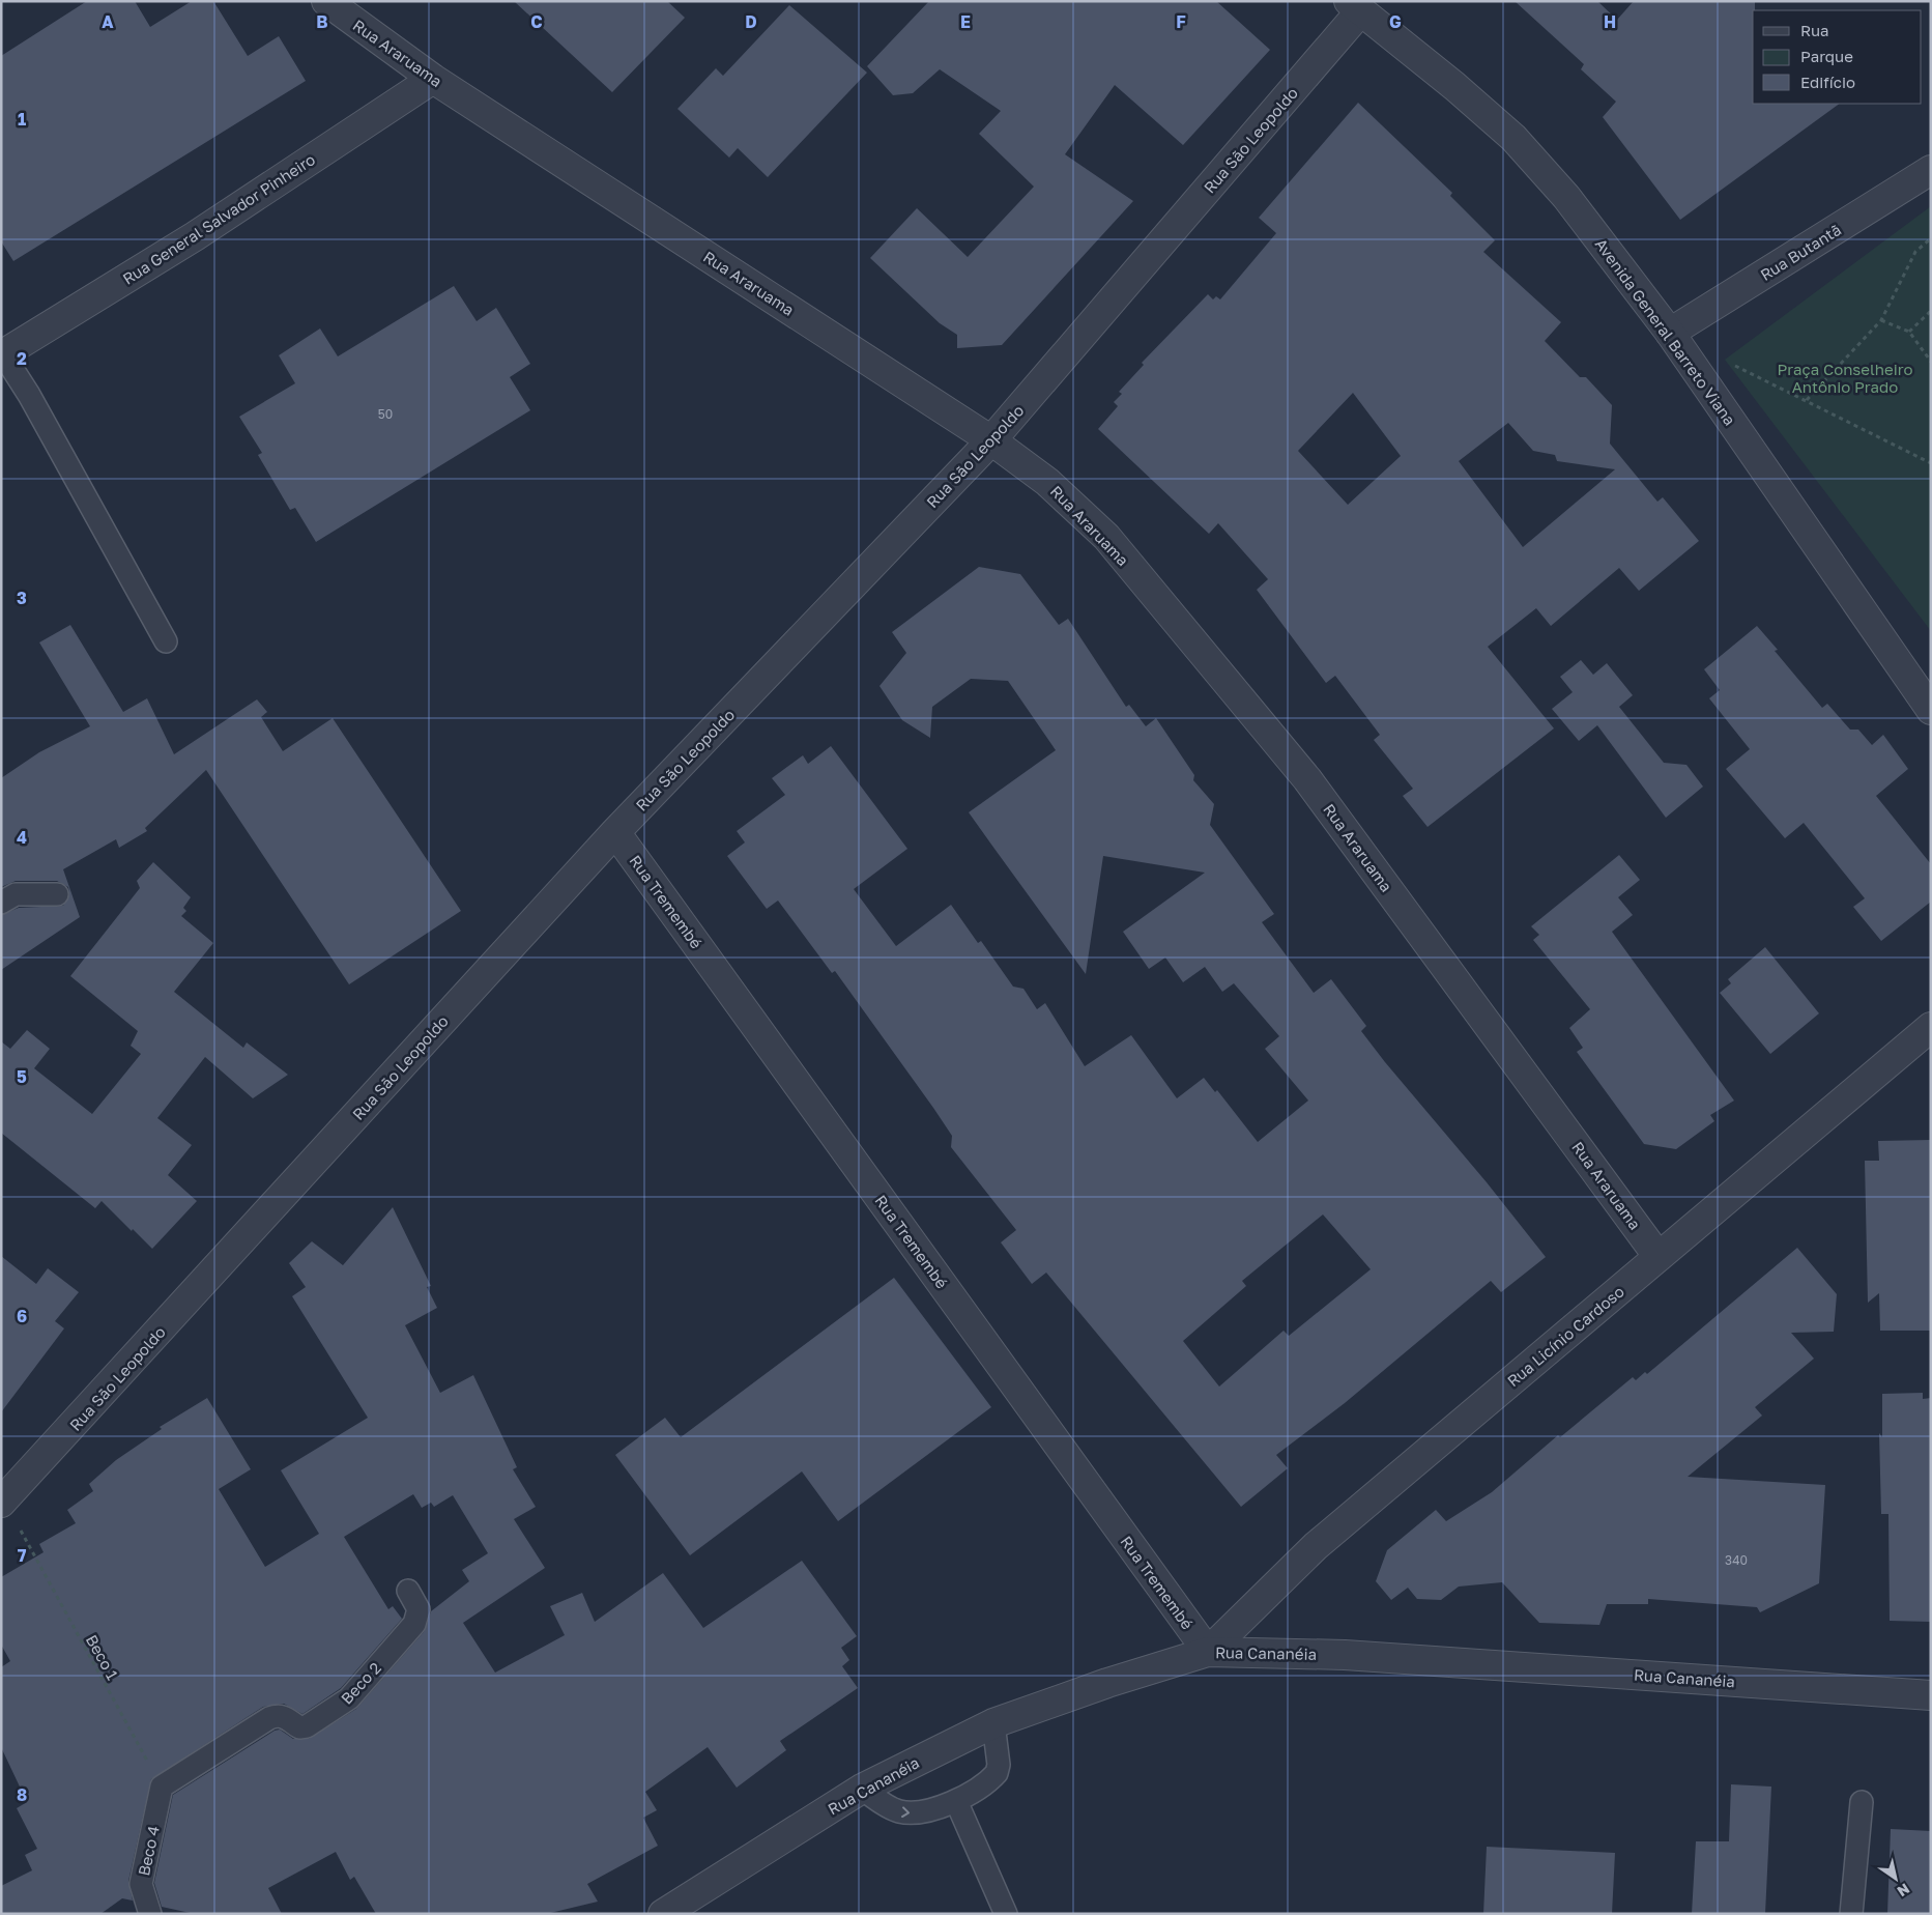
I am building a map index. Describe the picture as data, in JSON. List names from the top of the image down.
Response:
{
  "streets": {
    "street": [
      "Rua Araruama",
      "Rua São Leopoldo",
      "Rua General Salvador Pinheiro",
      "Rua Butantã",
      "Avenida General Barreto Viana",
      "Rua Tremembé",
      "Rua Licínio Cardoso",
      "Rua Cananéia"
    ],
    "lane": ["Beco 2", "Beco 4"],
    "path": ["Beco 1"]
  },
  "crossings": [
    ["Rua Araruama", "Rua São Leopoldo"],
    ["Rua Araruama", "Rua General Salvador Pinheiro"],
    ["Rua Araruama", "Rua Licínio Cardoso"],
    ["Rua São Leopoldo", "Avenida General Barreto Viana"],
    ["Rua São Leopoldo", "Rua Tremembé"],
    ["Rua Butantã", "Avenida General Barreto Viana"],
    ["Rua Tremembé", "Rua Licínio Cardoso"],
    ["Rua Tremembé", "Rua Cananéia"],
    ["Rua Licínio Cardoso", "Rua Cananéia"],
    ["Beco 1", "Beco 2"],
    ["Beco 1", "Beco 4"],
    ["Beco 2", "Beco 4"]
  ],
  "parks": ["Praça Conselheiro Antônio Prado"],
  "house_numbers": ["50", "340"],
  "legend": ["Rua", "Parque", "Edifício"],
  "north": "bottom right",
  "grid": {
    "columns": [
      "A",
      "B",
      "C",
      "D",
      "E",
      "F",
      "G",
      "H"
    ],
    "rows": [
      "1",
      "2",
      "3",
      "4",
      "5",
      "6",
      "7",
      "8"
    ]
  }
}
